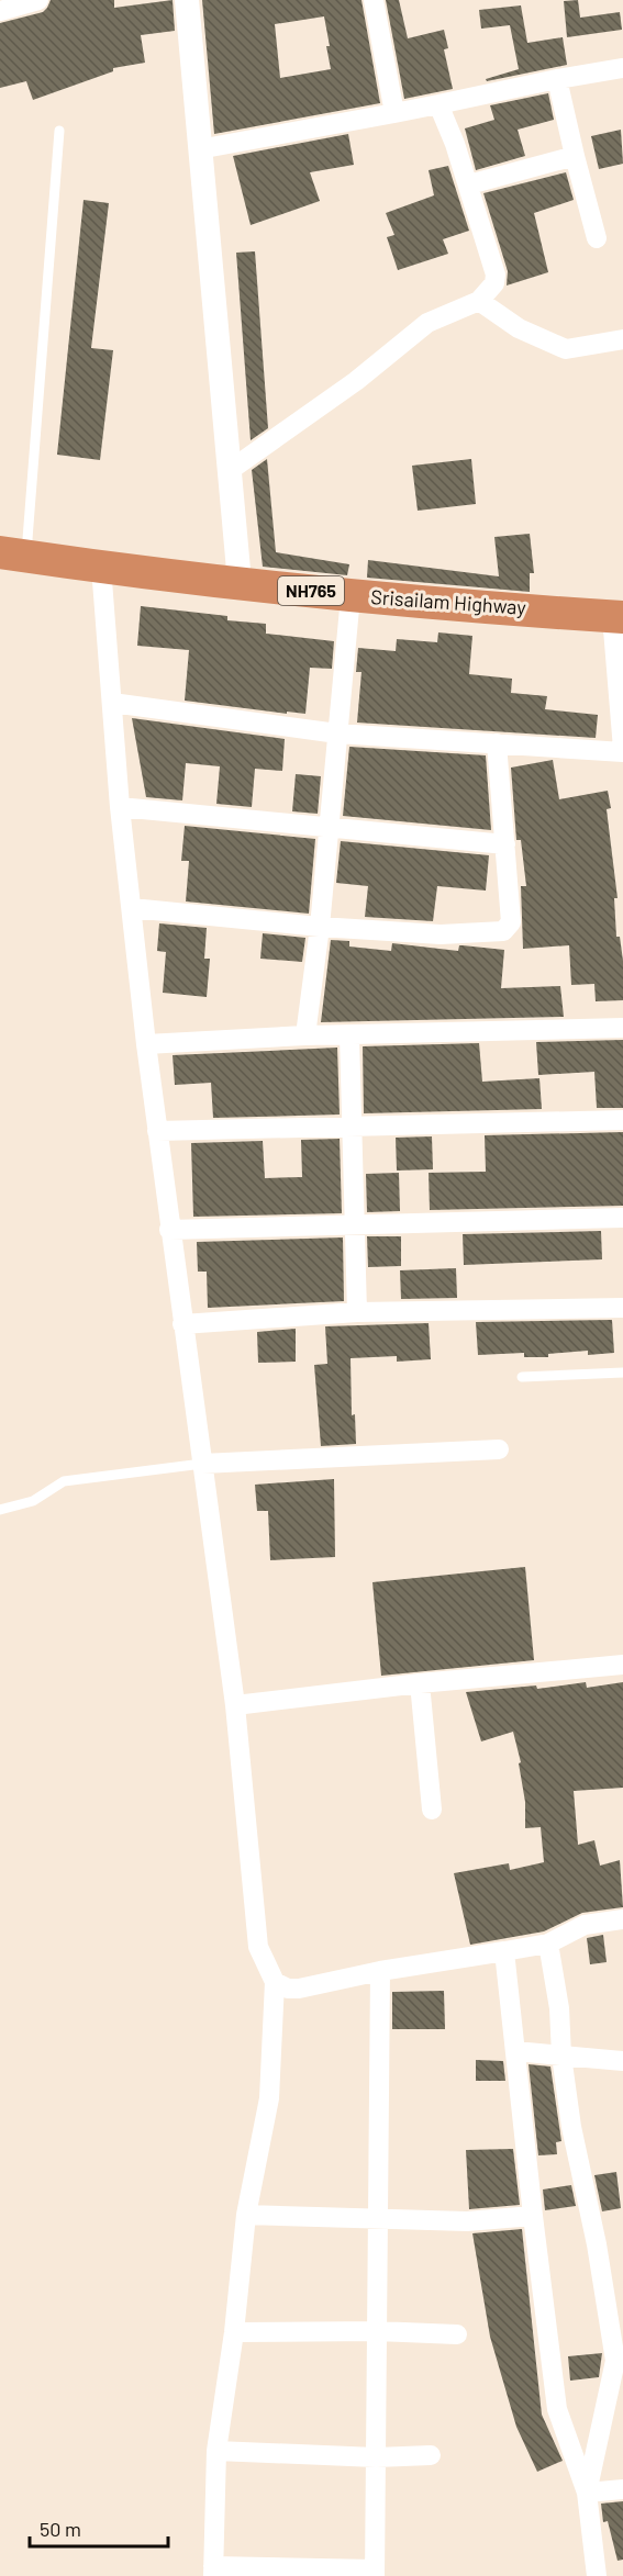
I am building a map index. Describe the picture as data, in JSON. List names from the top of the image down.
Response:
{
  "streets": {
    "highway": ["NH765", "Srisailam Highway"]
  },
  "scale_bar": "50 m"
}
